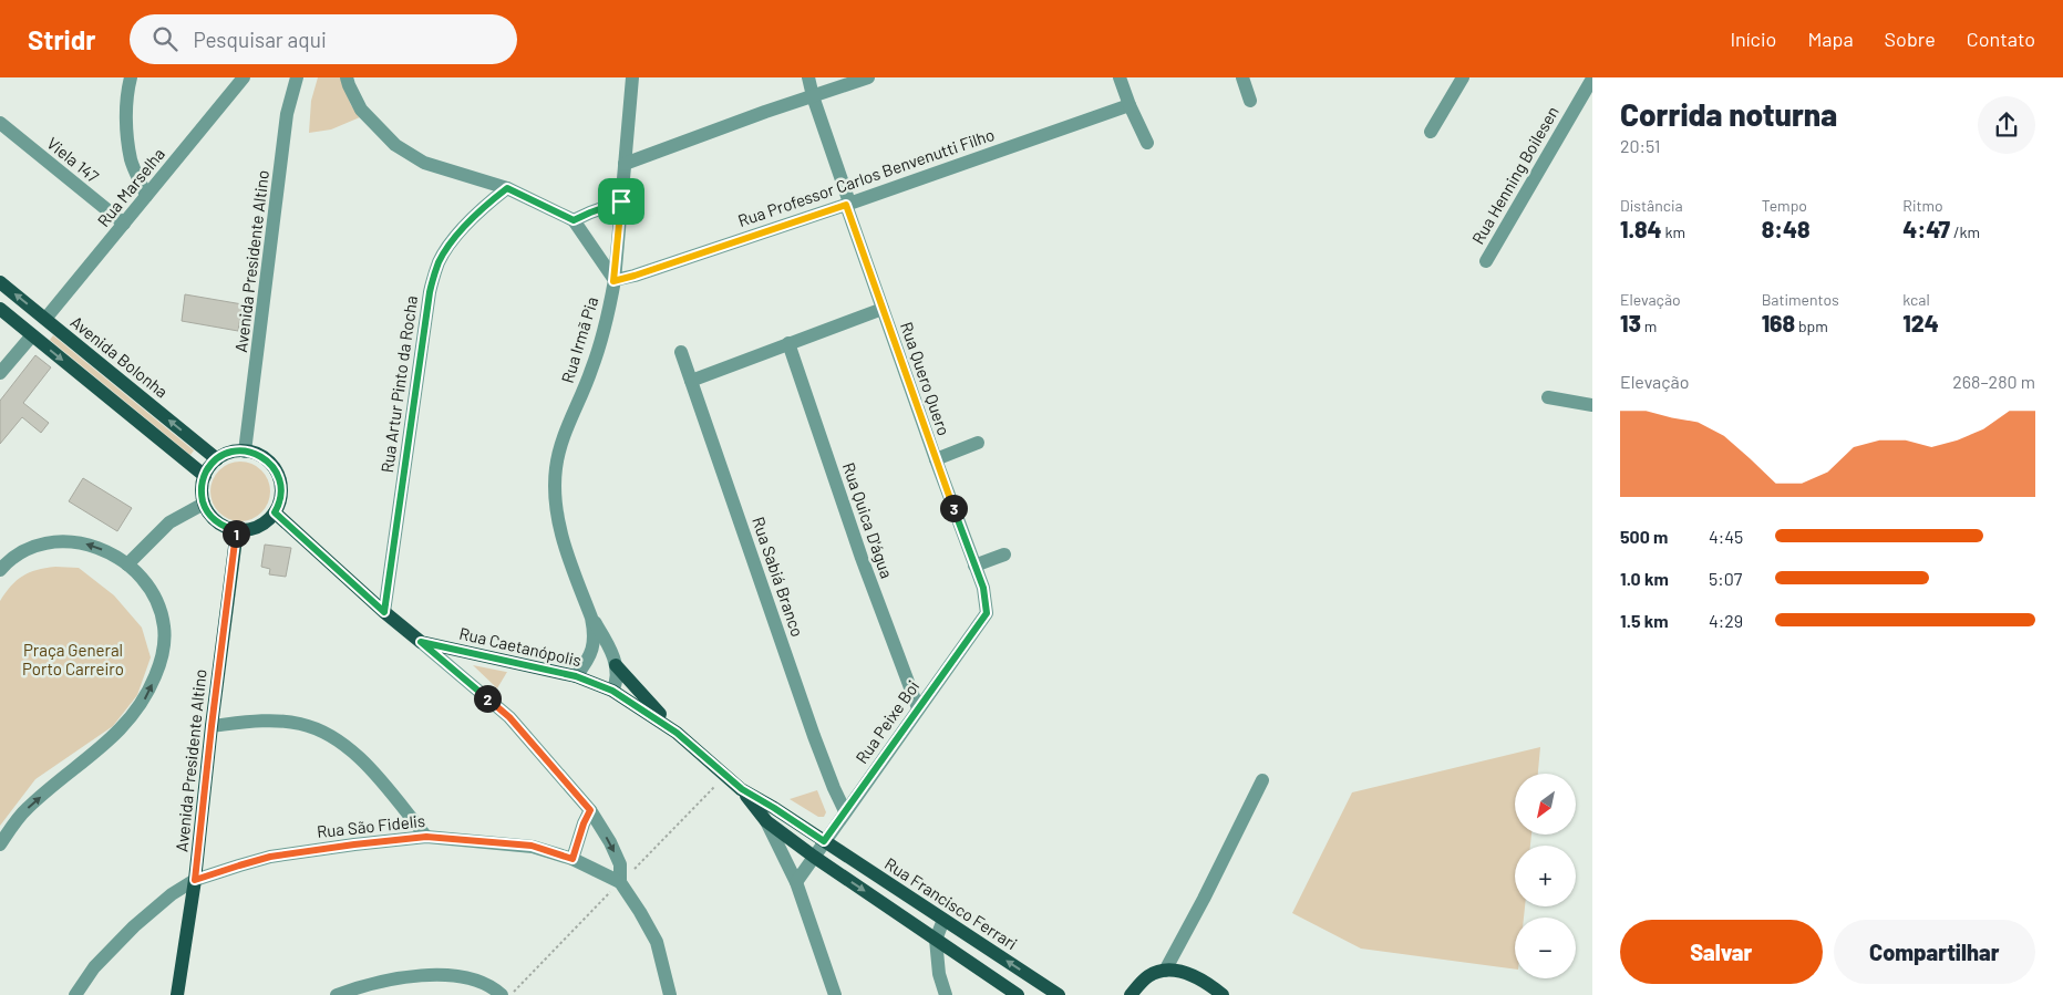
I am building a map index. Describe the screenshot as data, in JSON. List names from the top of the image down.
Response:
{
  "streets": {
    "main road": [
      "Avenida Presidente Altino",
      "Avenida Bolonha",
      "Rua Caetanópolis",
      "Rua Francisco Ferrari"
    ],
    "street": [
      "Viela 147",
      "Rua Henning Boilesen",
      "Rua Professor Carlos Benvenutti Filho",
      "Rua Marselha",
      "Rua Irmã Pia",
      "Rua Quero Quero",
      "Rua Artur Pinto da Rocha",
      "Rua Quica D'água",
      "Rua Sabiá Branco",
      "Rua Peixe Boi",
      "Rua São Fidelis"
    ]
  },
  "crossings": [
    ["Viela 147", "Rua Marselha"],
    ["Rua Professor Carlos Benvenutti Filho", "Rua Irmã Pia"],
    ["Rua Professor Carlos Benvenutti Filho", "Rua Quero Quero"],
    ["Rua Marselha", "Avenida Bolonha"],
    ["Avenida Presidente Altino", "Avenida Bolonha"],
    ["Avenida Presidente Altino", "Rua São Fidelis"],
    ["Rua Irmã Pia", "Rua Caetanópolis"],
    ["Rua Quero Quero", "Rua Peixe Boi"],
    ["Rua Quica D'água", "Rua Peixe Boi"],
    ["Rua Sabiá Branco", "Rua Peixe Boi"],
    ["Rua Caetanópolis", "Rua Peixe Boi"],
    ["Rua Caetanópolis", "Rua Francisco Ferrari"],
    ["Rua Peixe Boi", "Rua Francisco Ferrari"]
  ],
  "parks": ["Praça General Porto Carreiro"],
  "north": "bottom left",
  "page": {
    "header": "Stridr",
    "search": "Pesquisar aqui",
    "nav": [
      "Início",
      "Mapa",
      "Sobre",
      "Contato"
    ],
    "heading": ["Corrida noturna", "20:51"],
    "stats": [
      ["Distância", "1.84 km"],
      ["Tempo", "8:48"],
      ["Ritmo", "4:47 /km"],
      ["Elevação", "13 m"],
      ["Batimentos", "168 bpm"],
      ["kcal", "124"]
    ],
    "chart": ["Elevação", "268–280 m"],
    "pins": ["3", "1", "2"],
    "list": [
      {
        "name": "500 m",
        "note": "4:45"
      },
      {
        "name": "1.0 km",
        "note": "5:07"
      },
      {
        "name": "1.5 km",
        "note": "4:29"
      }
    ],
    "map_buttons": ["+", "−"],
    "buttons": ["Salvar", "Compartilhar"]
  }
}
